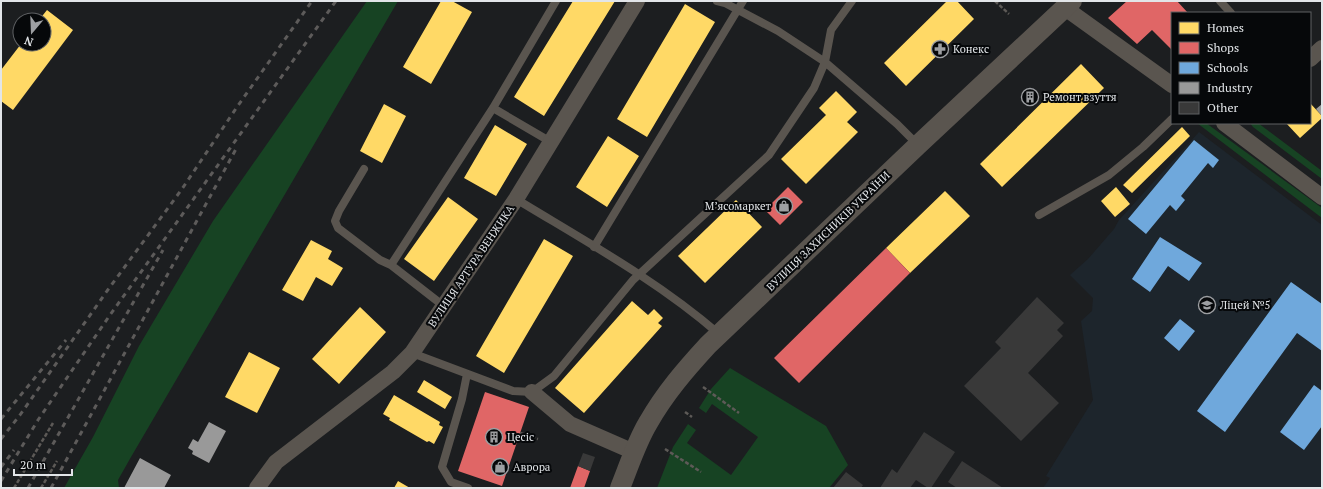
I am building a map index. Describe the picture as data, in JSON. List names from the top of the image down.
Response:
{
  "streets": {
    "street": ["ВУЛИЦЯ ЗАХИСНИКІВ УКРАЇНИ", "ВУЛИЦЯ АРТУРА ВЕНЖИКА"]
  },
  "places": {
    "pharmacy": ["Конекс"],
    "building": ["Ремонт взуття", "Цесіс"],
    "shop": ["Мʼясомаркет", "Аврора"],
    "school or university": ["Ліцей №5"]
  },
  "legend": [
    "Homes",
    "Shops",
    "Schools",
    "Industry",
    "Other"
  ],
  "scale_bar": "20 m",
  "north": "bottom"
}
